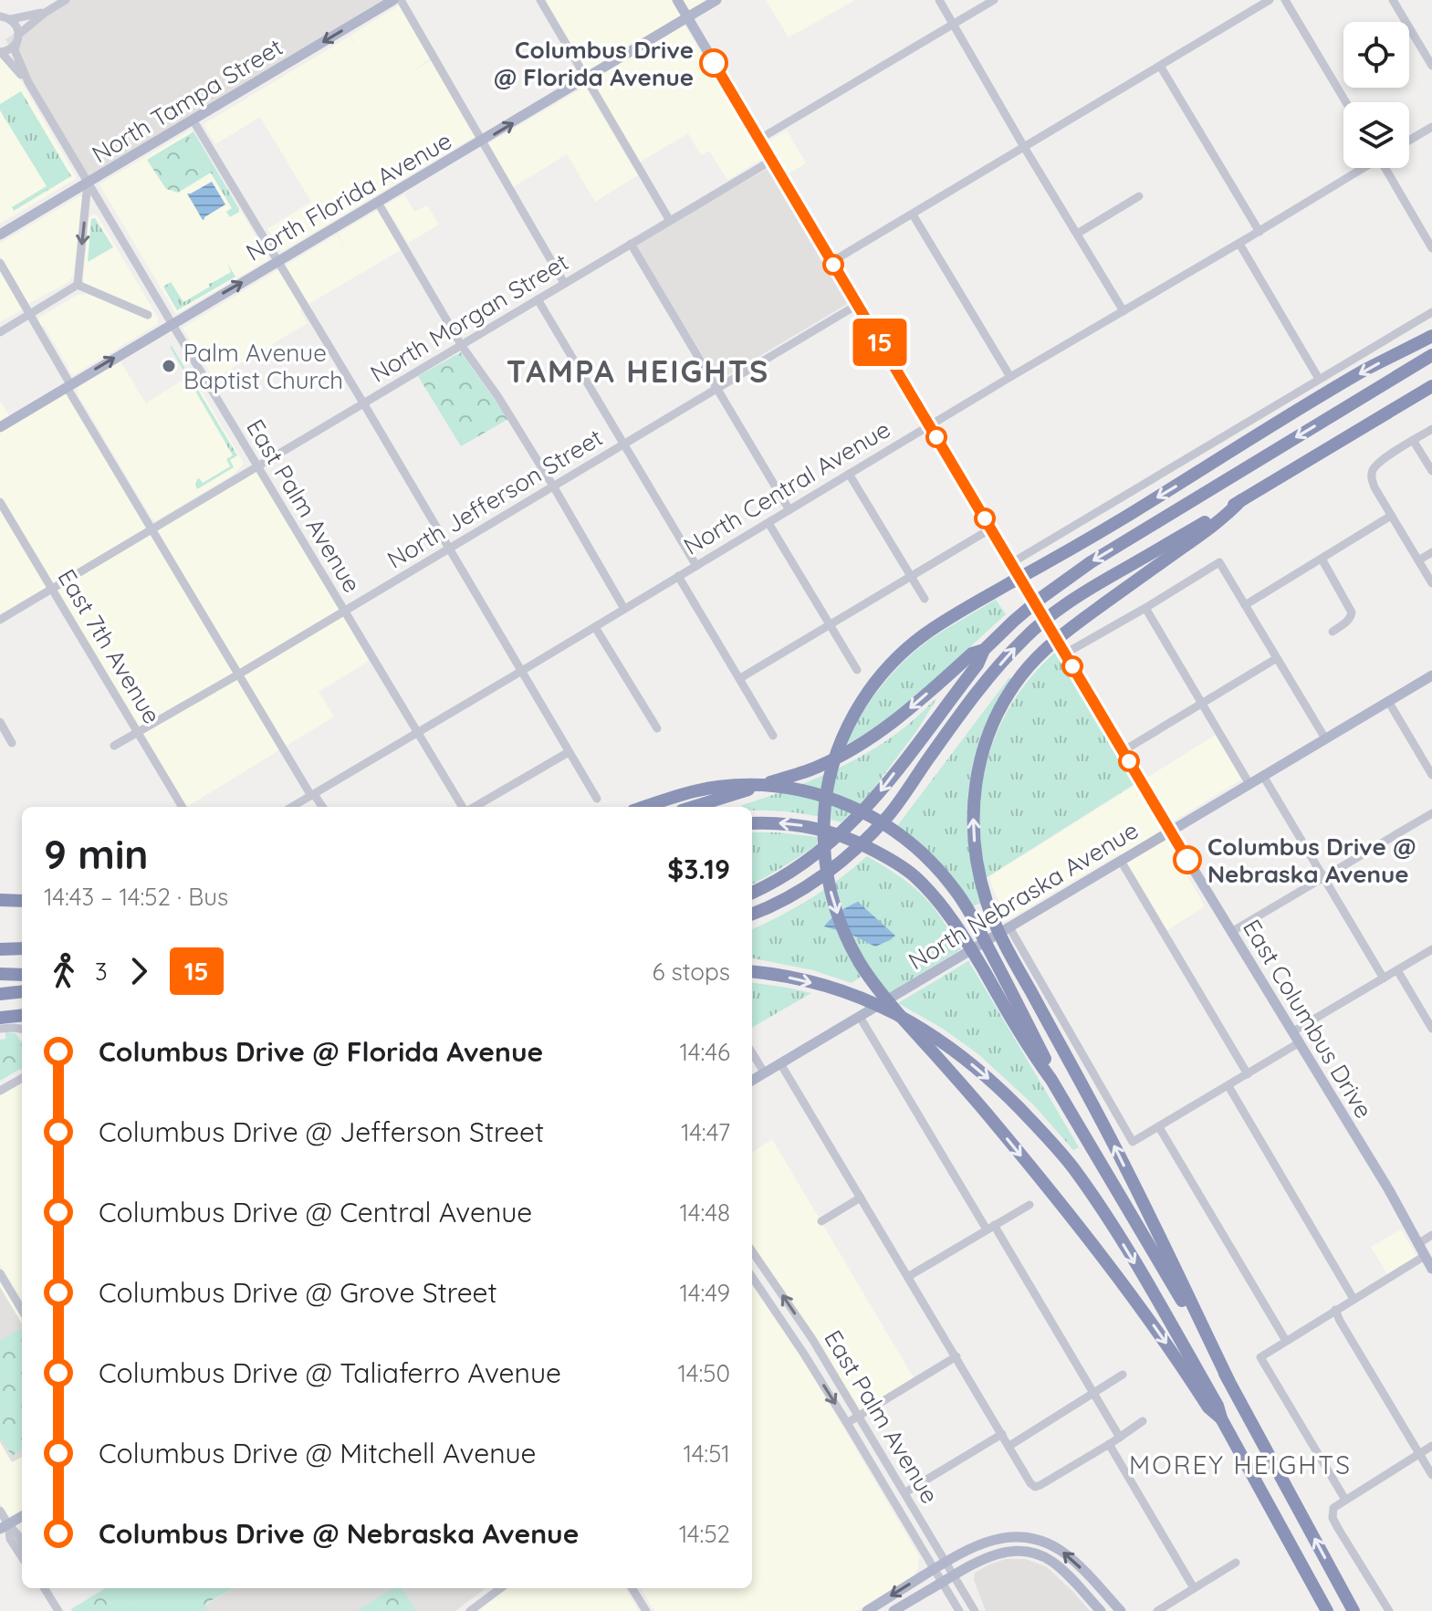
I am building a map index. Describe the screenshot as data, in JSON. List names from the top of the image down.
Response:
{
  "streets": {
    "main road": [
      "North Tampa Street",
      "North Florida Avenue",
      "North Nebraska Avenue",
      "East Columbus Drive"
    ],
    "street": [
      "North Morgan Street",
      "North Central Avenue",
      "North Jefferson Street",
      "East Palm Avenue",
      "East 7th Avenue"
    ]
  },
  "crossings": [
    ["North Tampa Street", "East Palm Avenue"],
    ["North Florida Avenue", "East Palm Avenue"],
    ["North Florida Avenue", "East Columbus Drive"],
    ["North Morgan Street", "East Palm Avenue"],
    ["North Morgan Street", "East 7th Avenue"],
    ["North Morgan Street", "East Columbus Drive"],
    ["North Central Avenue", "East Palm Avenue"],
    ["North Central Avenue", "East Columbus Drive"],
    ["North Jefferson Street", "East Palm Avenue"],
    ["North Jefferson Street", "East 7th Avenue"],
    ["North Jefferson Street", "East Columbus Drive"],
    ["North Nebraska Avenue", "East Columbus Drive"]
  ],
  "one_way": ["North Tampa Street", "North Florida Avenue"],
  "districts": ["TAMPA HEIGHTS", "MOREY HEIGHTS"],
  "places": ["Columbus Drive @ Florida Avenue", "Palm Avenue Baptist Church", "Columbus Drive @ Nebraska Avenue"],
  "lines": ["bus line 15"],
  "page": {
    "on_map": "15",
    "heading": ["9 min", "14:43 – 14:52 · Bus", "$3.19"],
    "legs": ["3", "15", "6 stops"],
    "list": [
      {
        "name": "Columbus Drive @ Florida Avenue",
        "value": "14:46"
      },
      {
        "name": "Columbus Drive @ Jefferson Street",
        "value": "14:47"
      },
      {
        "name": "Columbus Drive @ Central Avenue",
        "value": "14:48"
      },
      {
        "name": "Columbus Drive @ Grove Street",
        "value": "14:49"
      },
      {
        "name": "Columbus Drive @ Taliaferro Avenue",
        "value": "14:50"
      },
      {
        "name": "Columbus Drive @ Mitchell Avenue",
        "value": "14:51"
      },
      {
        "name": "Columbus Drive @ Nebraska Avenue",
        "value": "14:52"
      }
    ]
  }
}
